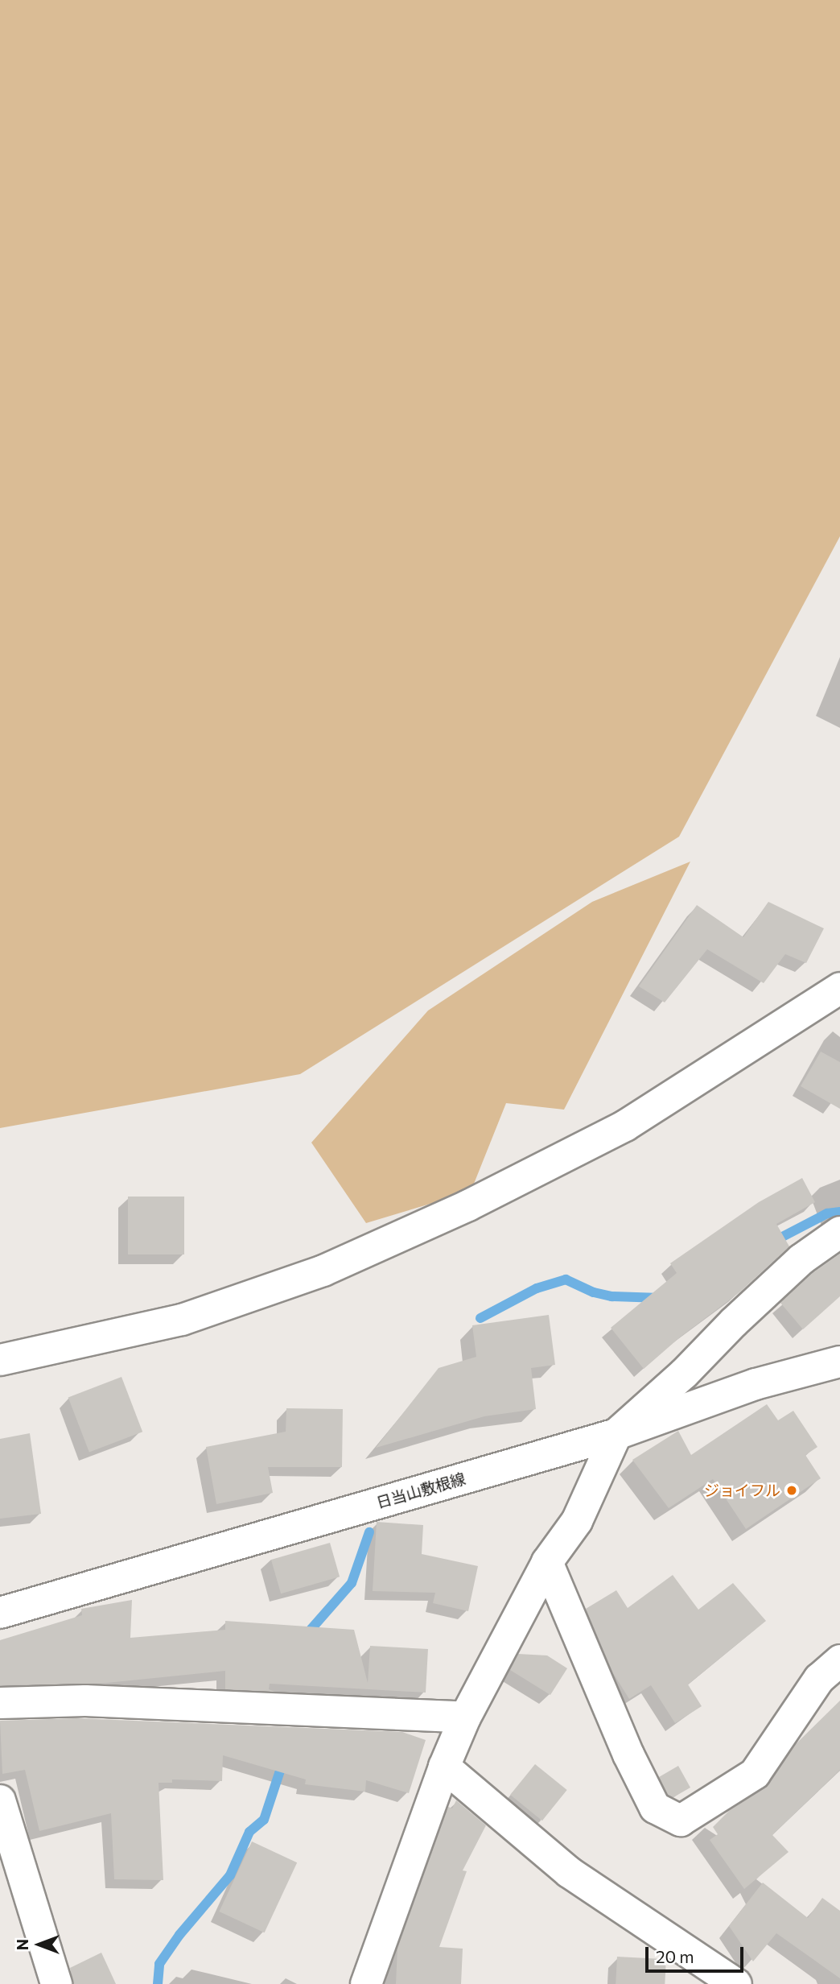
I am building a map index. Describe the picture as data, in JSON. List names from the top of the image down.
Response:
{
  "streets": {
    "street": ["日当山敷根線"]
  },
  "places": ["ジョイフル"],
  "scale_bar": "20 m",
  "north": "left"
}
